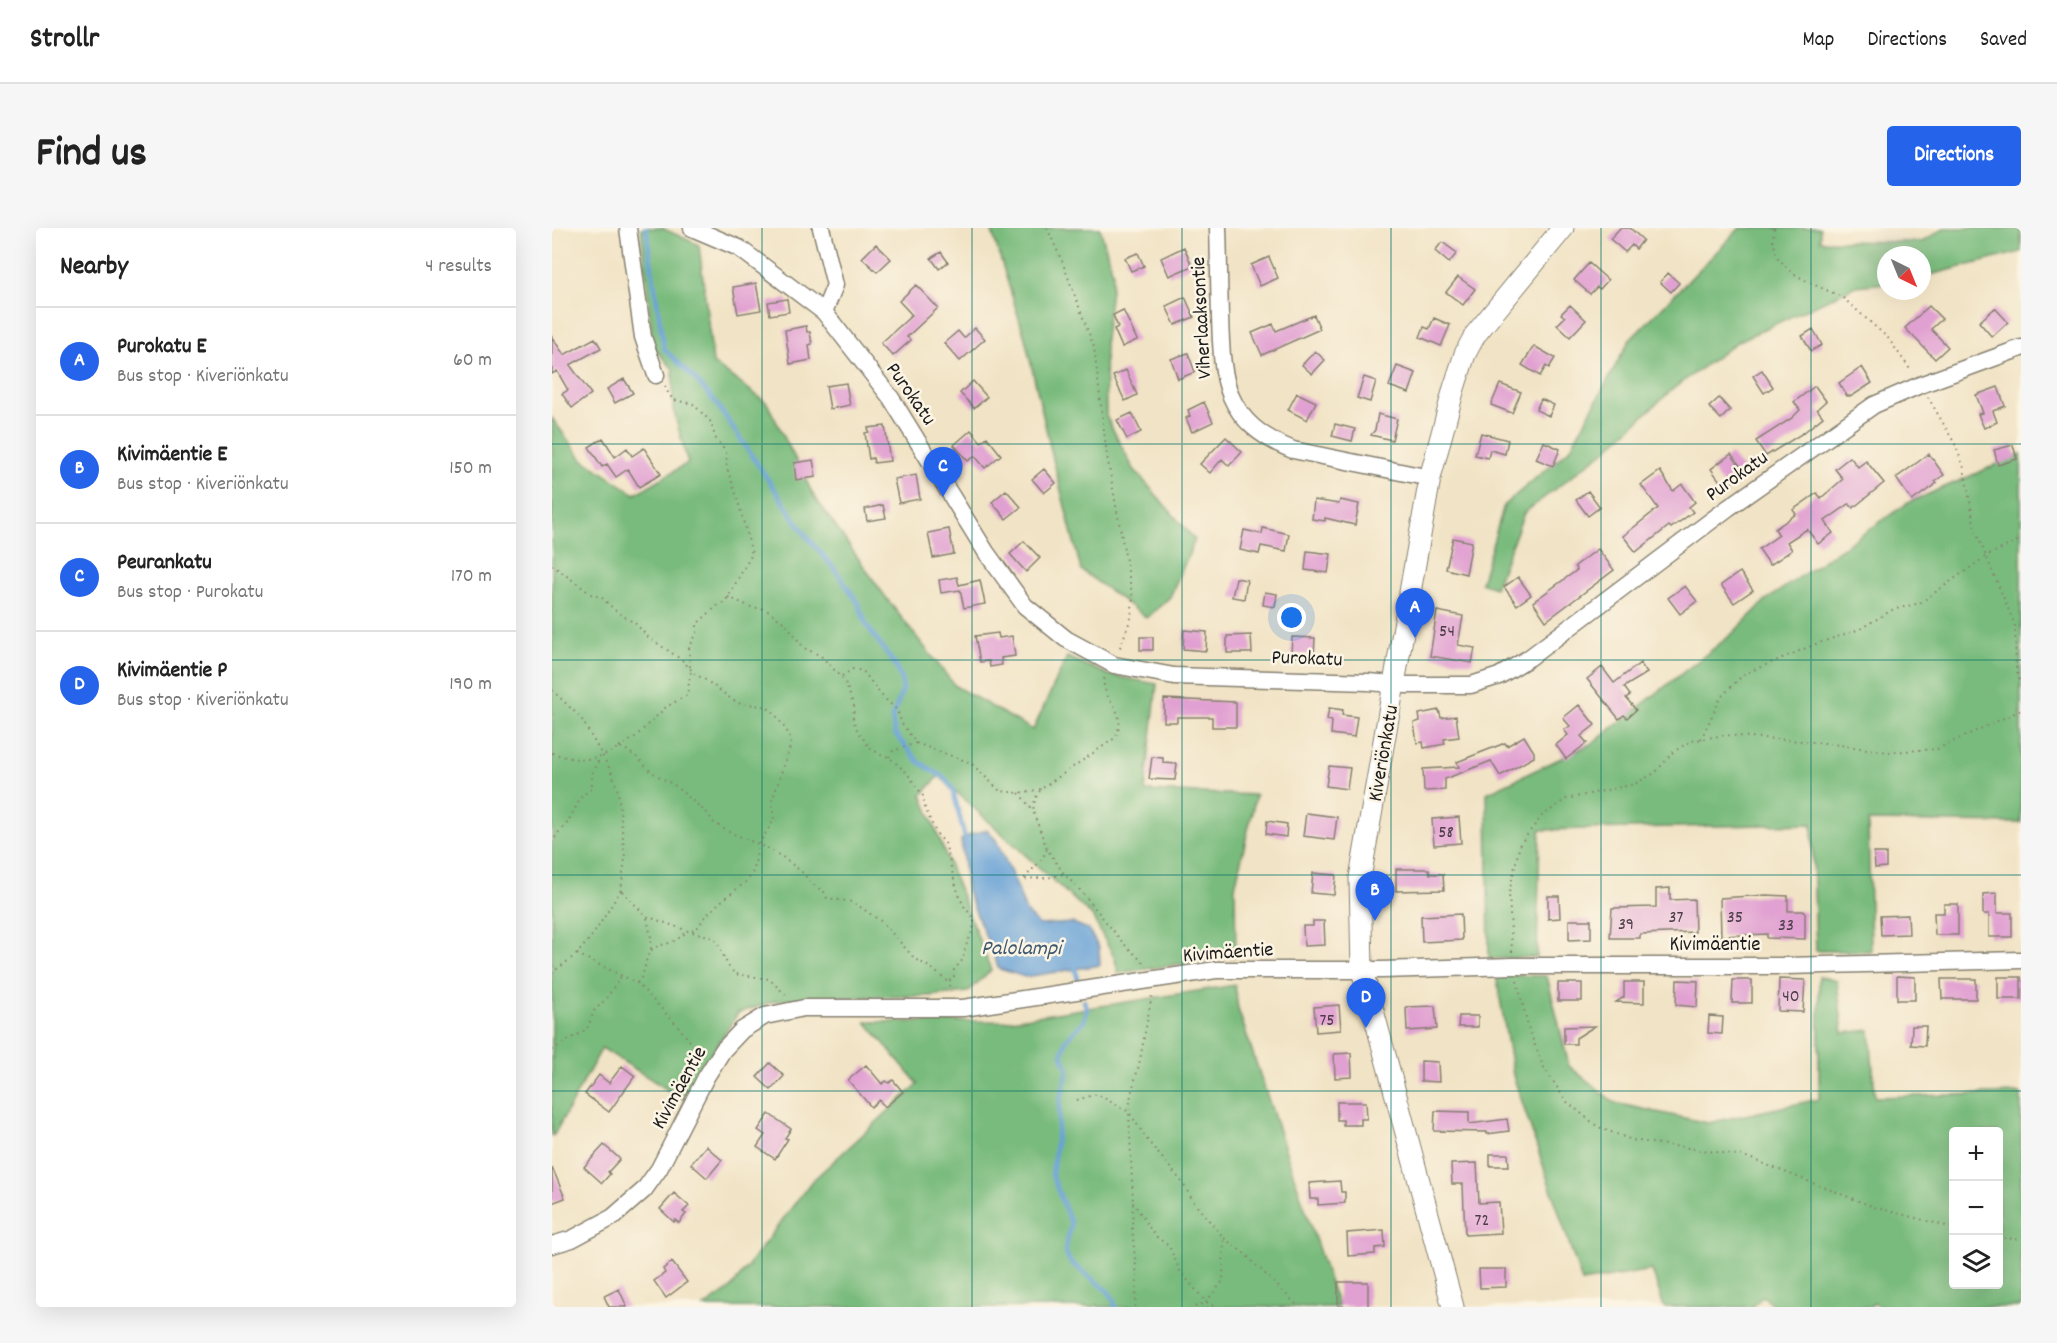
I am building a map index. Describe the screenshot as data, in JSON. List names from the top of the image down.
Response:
{
  "streets": {
    "street": [
      "Viherlaaksontie",
      "Purokatu",
      "Kiveriönkatu",
      "Kivimäentie"
    ]
  },
  "crossings": [
    ["Viherlaaksontie", "Kiveriönkatu"],
    ["Purokatu", "Kiveriönkatu"],
    ["Kiveriönkatu", "Kivimäentie"]
  ],
  "water": ["Palolampi"],
  "house_numbers": [
    "54",
    "58",
    "37",
    "35",
    "39",
    "33",
    "40",
    "75",
    "72"
  ],
  "north": "bottom right",
  "page": {
    "header": "Strollr",
    "nav": ["Map", "Directions", "Saved"],
    "title": "Find us",
    "buttons": "Directions",
    "heading": ["Nearby", "4 results"],
    "list": [
      {
        "mark": "A",
        "name": "Purokatu E",
        "note": "Bus stop · Kiveriönkatu",
        "value": "60 m"
      },
      {
        "mark": "B",
        "name": "Kivimäentie E",
        "note": "Bus stop · Kiveriönkatu",
        "value": "150 m"
      },
      {
        "mark": "C",
        "name": "Peurankatu",
        "note": "Bus stop · Purokatu",
        "value": "170 m"
      },
      {
        "mark": "D",
        "name": "Kivimäentie P",
        "note": "Bus stop · Kiveriönkatu",
        "value": "190 m"
      }
    ],
    "pins": [
      "C",
      "A",
      "B",
      "D"
    ],
    "map_buttons": ["+", "−"]
  }
}
